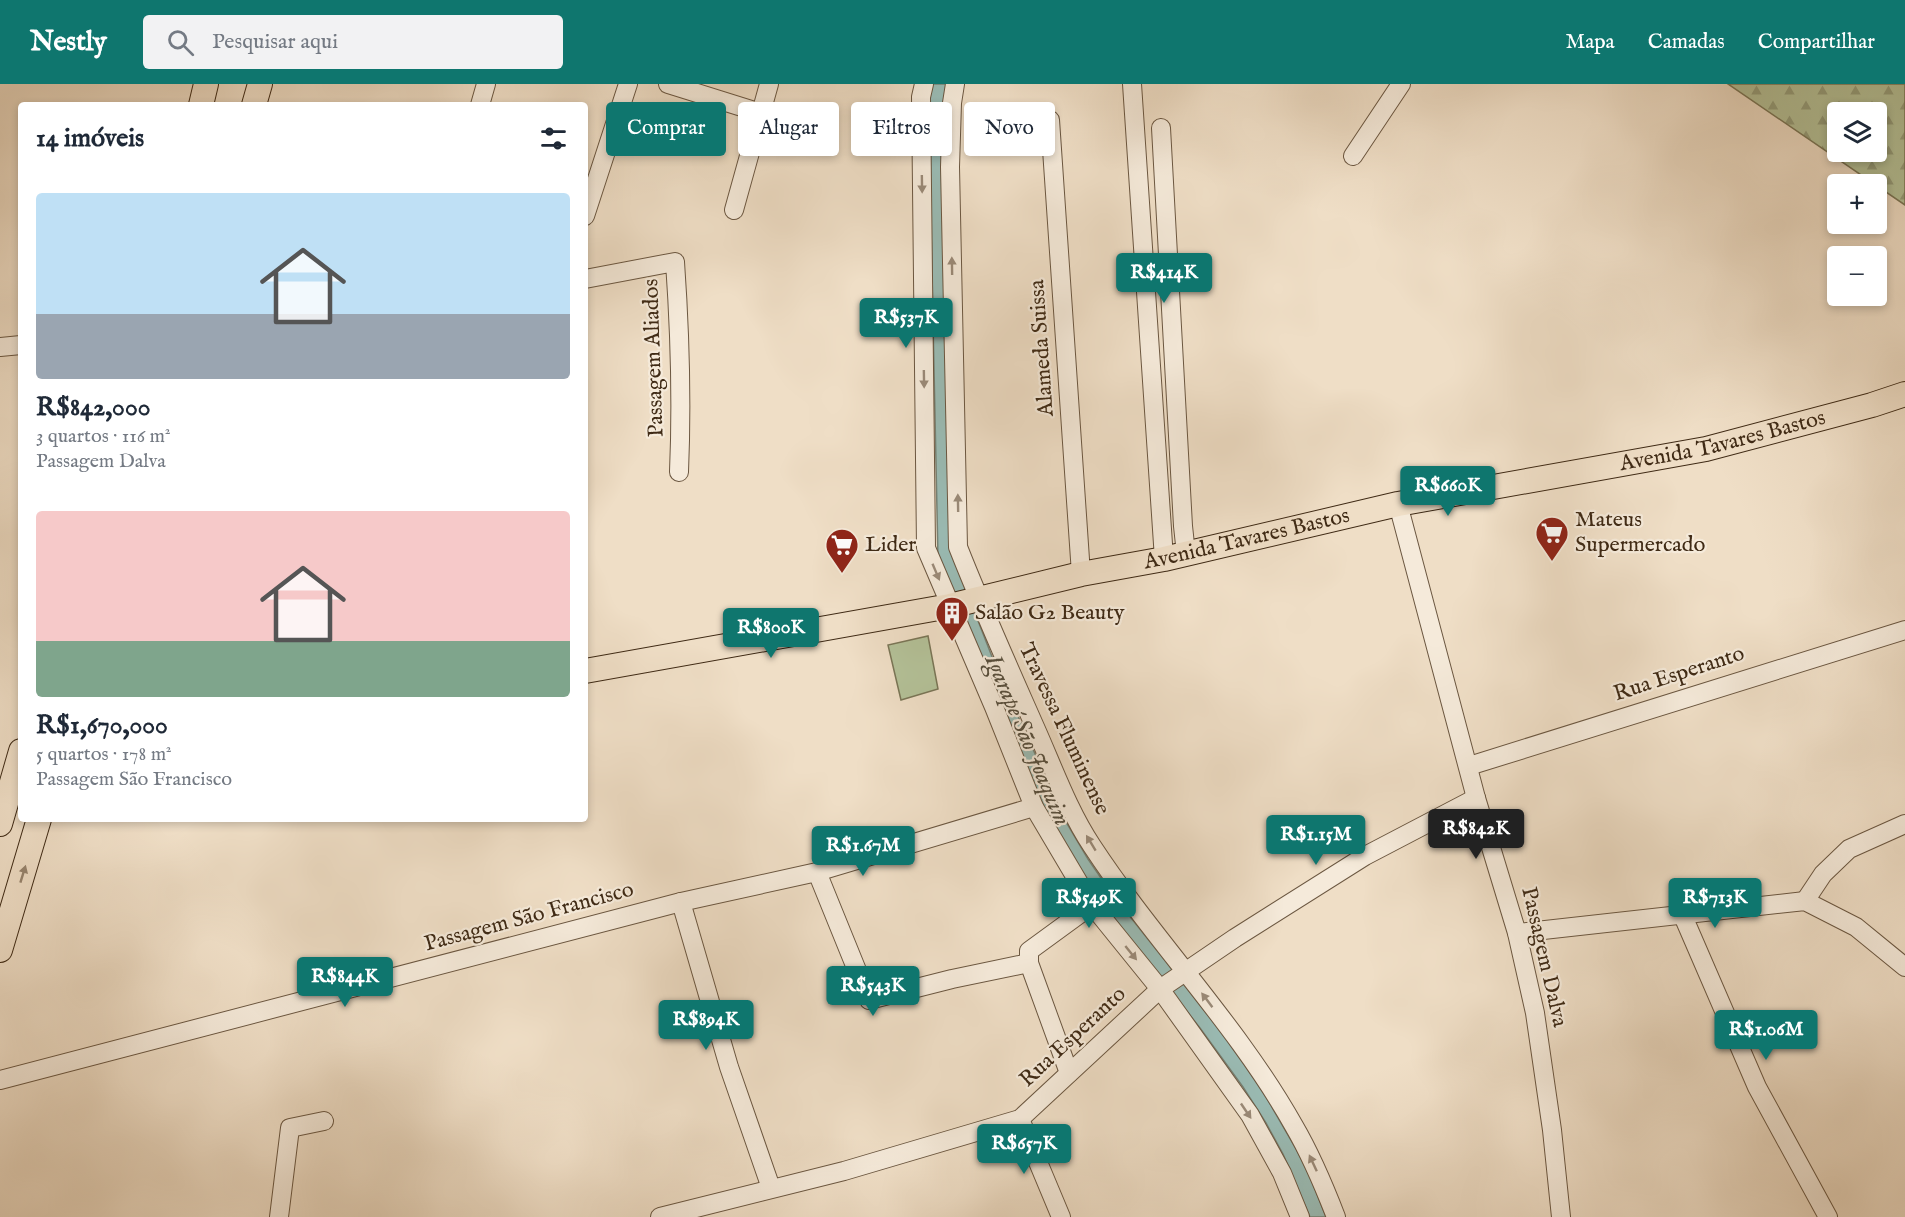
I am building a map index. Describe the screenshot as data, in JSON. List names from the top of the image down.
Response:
{
  "streets": {
    "main road": ["Avenida Tavares Bastos"],
    "street": [
      "Alameda Suissa",
      "Passagem Aliados",
      "Rua Esperanto",
      "Travessa Fluminense",
      "Passagem São Francisco",
      "Passagem Dalva"
    ]
  },
  "crossings": [
    ["Alameda Suissa", "Avenida Tavares Bastos"],
    ["Avenida Tavares Bastos", "Travessa Fluminense"],
    ["Avenida Tavares Bastos", "Passagem Dalva"],
    ["Rua Esperanto", "Travessa Fluminense"],
    ["Rua Esperanto", "Passagem Dalva"]
  ],
  "water": ["Igarapé São Joaquim"],
  "places": {
    "supermarket": ["Mateus Supermercado", "Lider"],
    "building": ["Salão G2 Beauty"]
  },
  "page": {
    "header": "Nestly",
    "search": "Pesquisar aqui",
    "nav": ["Mapa", "Camadas", "Compartilhar"],
    "map_buttons": ["+", "−"],
    "chip": [
      "Comprar",
      "Alugar",
      "Filtros",
      "Novo"
    ],
    "heading": "14 imóveis",
    "list": [
      {
        "name": "R$842,000",
        "note": "3 quartos · 116 m² · Passagem Dalva"
      },
      {
        "name": "R$1,670,000",
        "note": "5 quartos · 178 m² · Passagem São Francisco"
      }
    ],
    "price": [
      "R$414K",
      "R$537K",
      "R$660K",
      "R$800K",
      "R$842K",
      "R$1.15M",
      "R$1.67M",
      "R$549K",
      "R$713K",
      "R$844K",
      "R$543K",
      "R$894K",
      "R$1.06M",
      "R$657K"
    ]
  }
}
